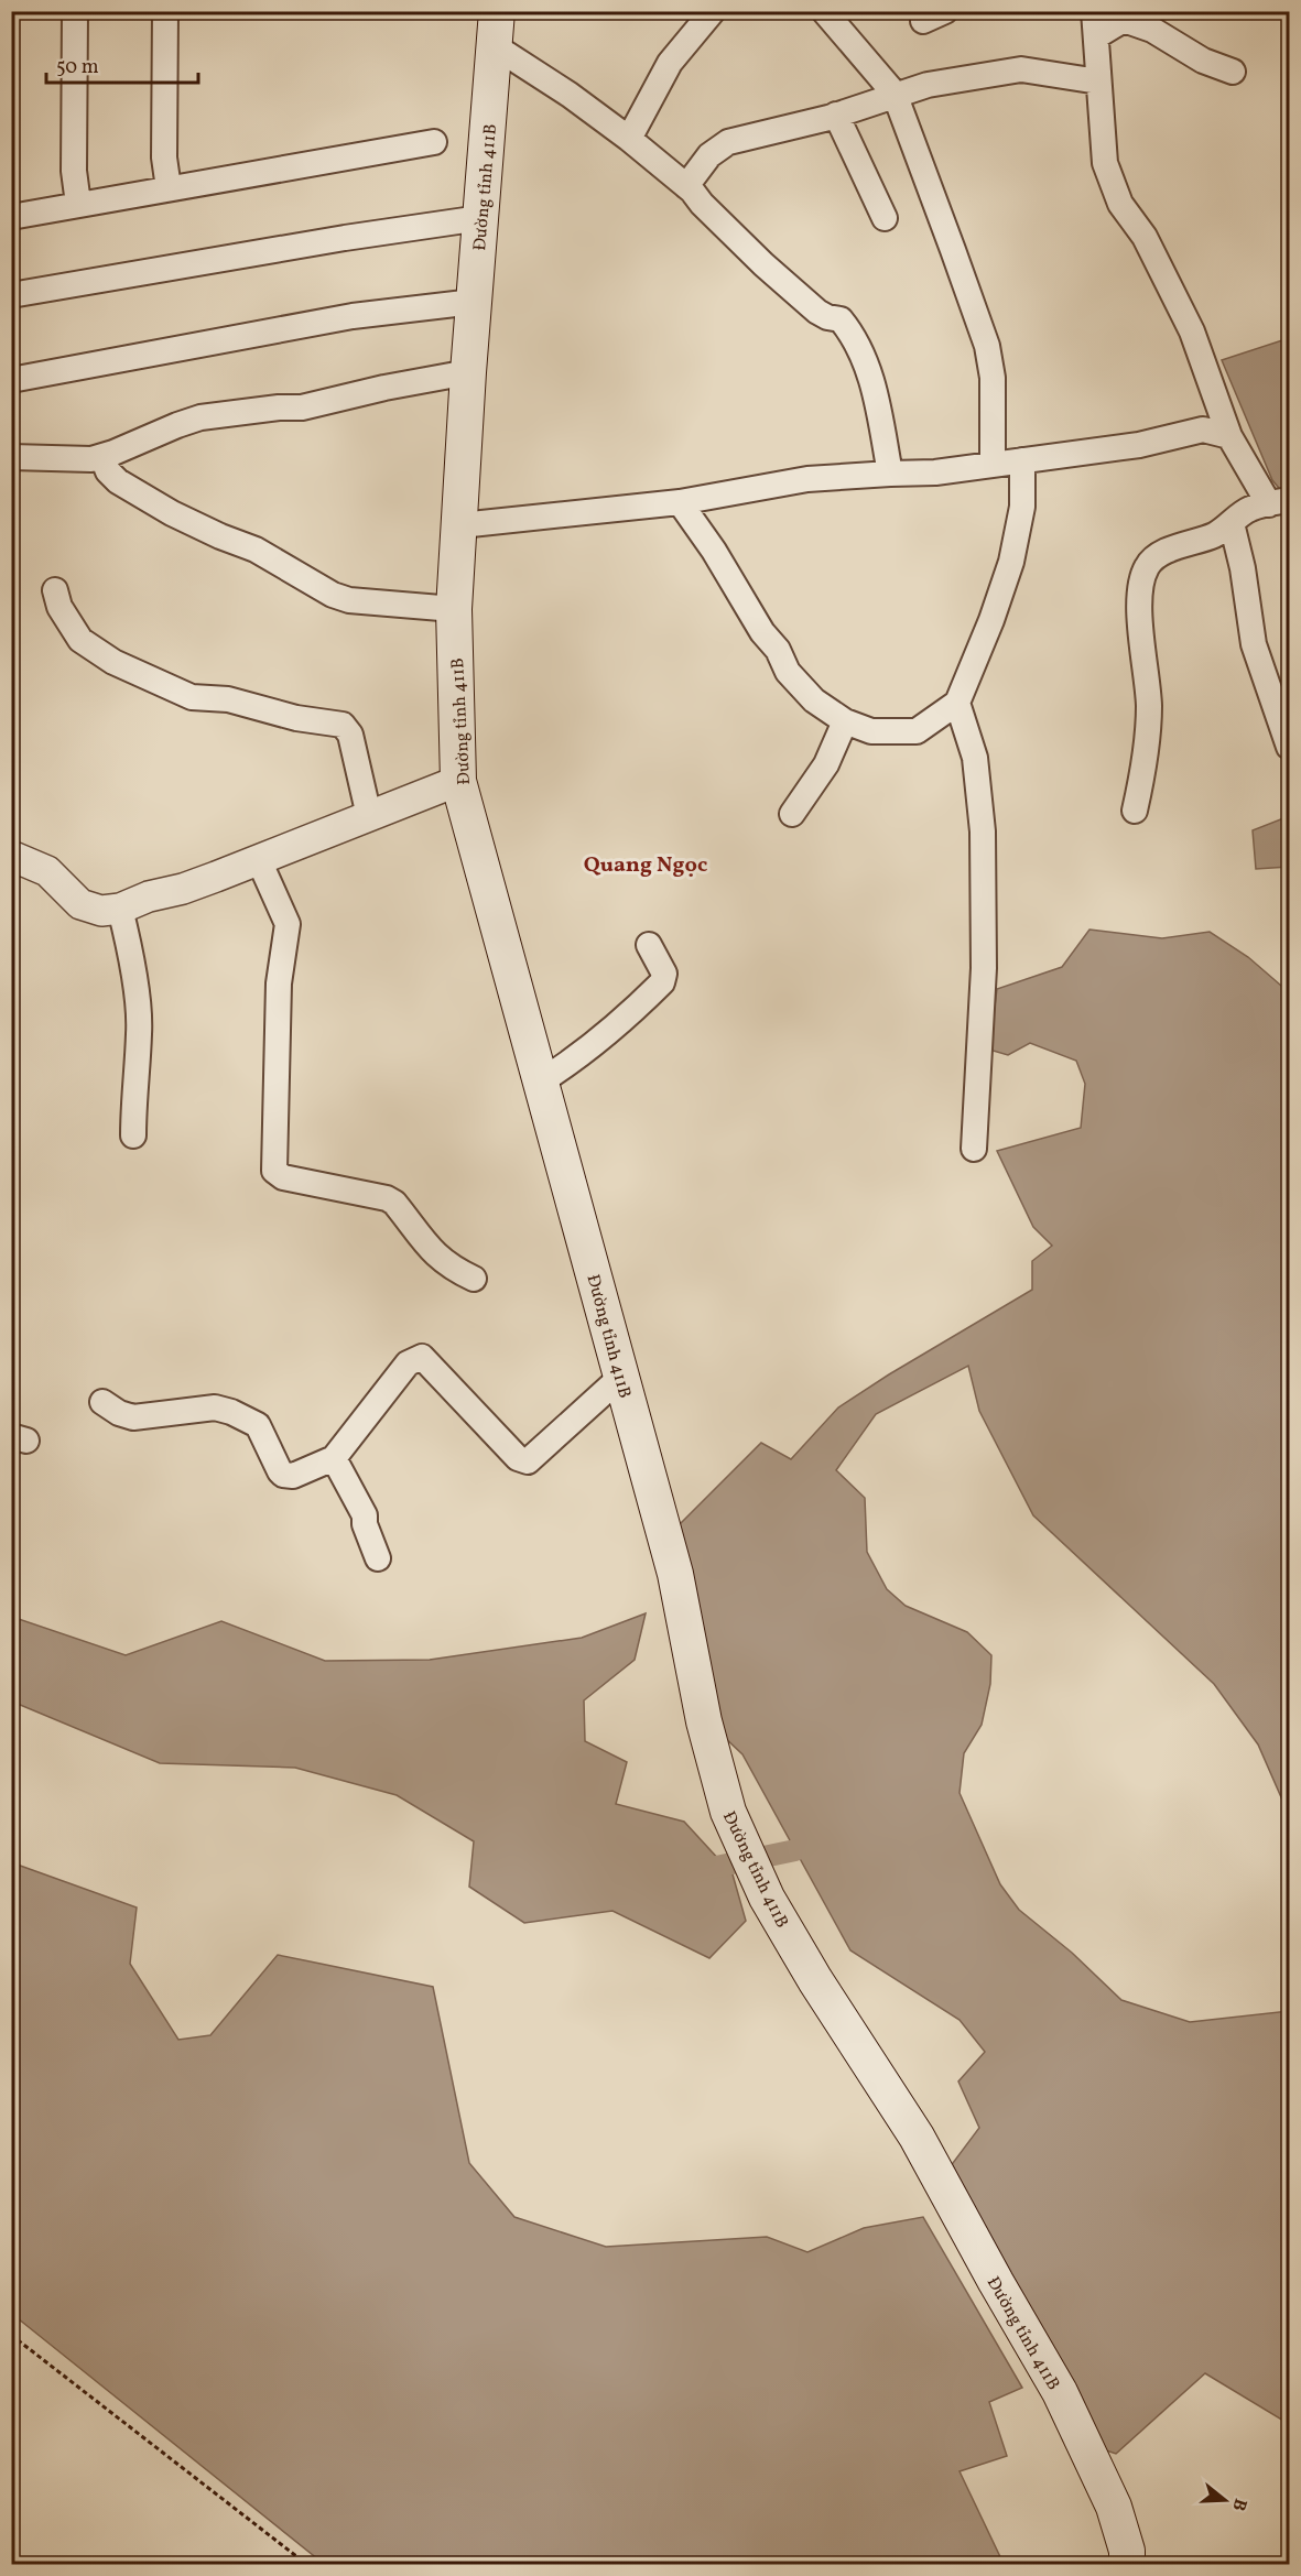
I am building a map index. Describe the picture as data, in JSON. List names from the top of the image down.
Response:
{
  "streets": {
    "main road": ["Đường tỉnh 411B"]
  },
  "districts": ["Quang Ngọc"],
  "scale_bar": "50 m",
  "north": "right"
}
